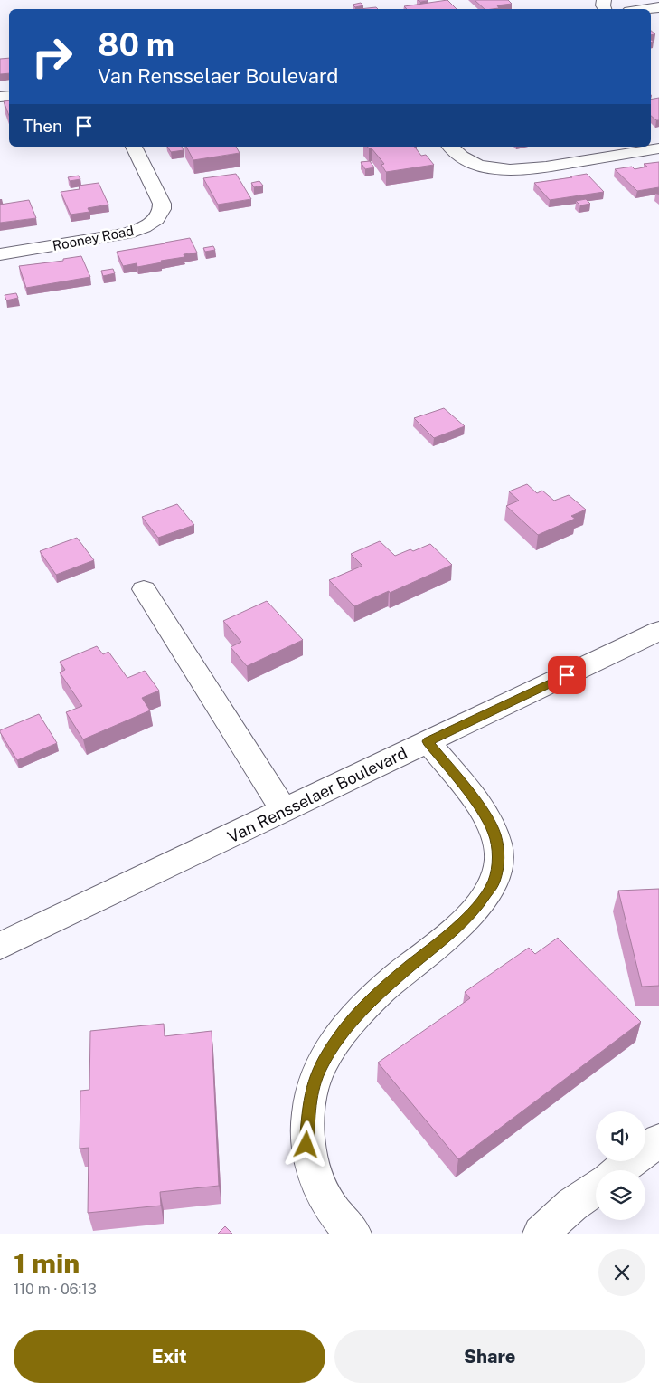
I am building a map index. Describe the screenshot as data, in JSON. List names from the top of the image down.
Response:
{
  "streets": {
    "street": ["Rooney Road", "Van Rensselaer Boulevard"]
  },
  "page": {
    "turn": ["80 m", "Van Rensselaer Boulevard"],
    "then": "Then",
    "heading": ["1 min", "110 m · 06:13"],
    "buttons": ["Exit", "Share"]
  }
}
